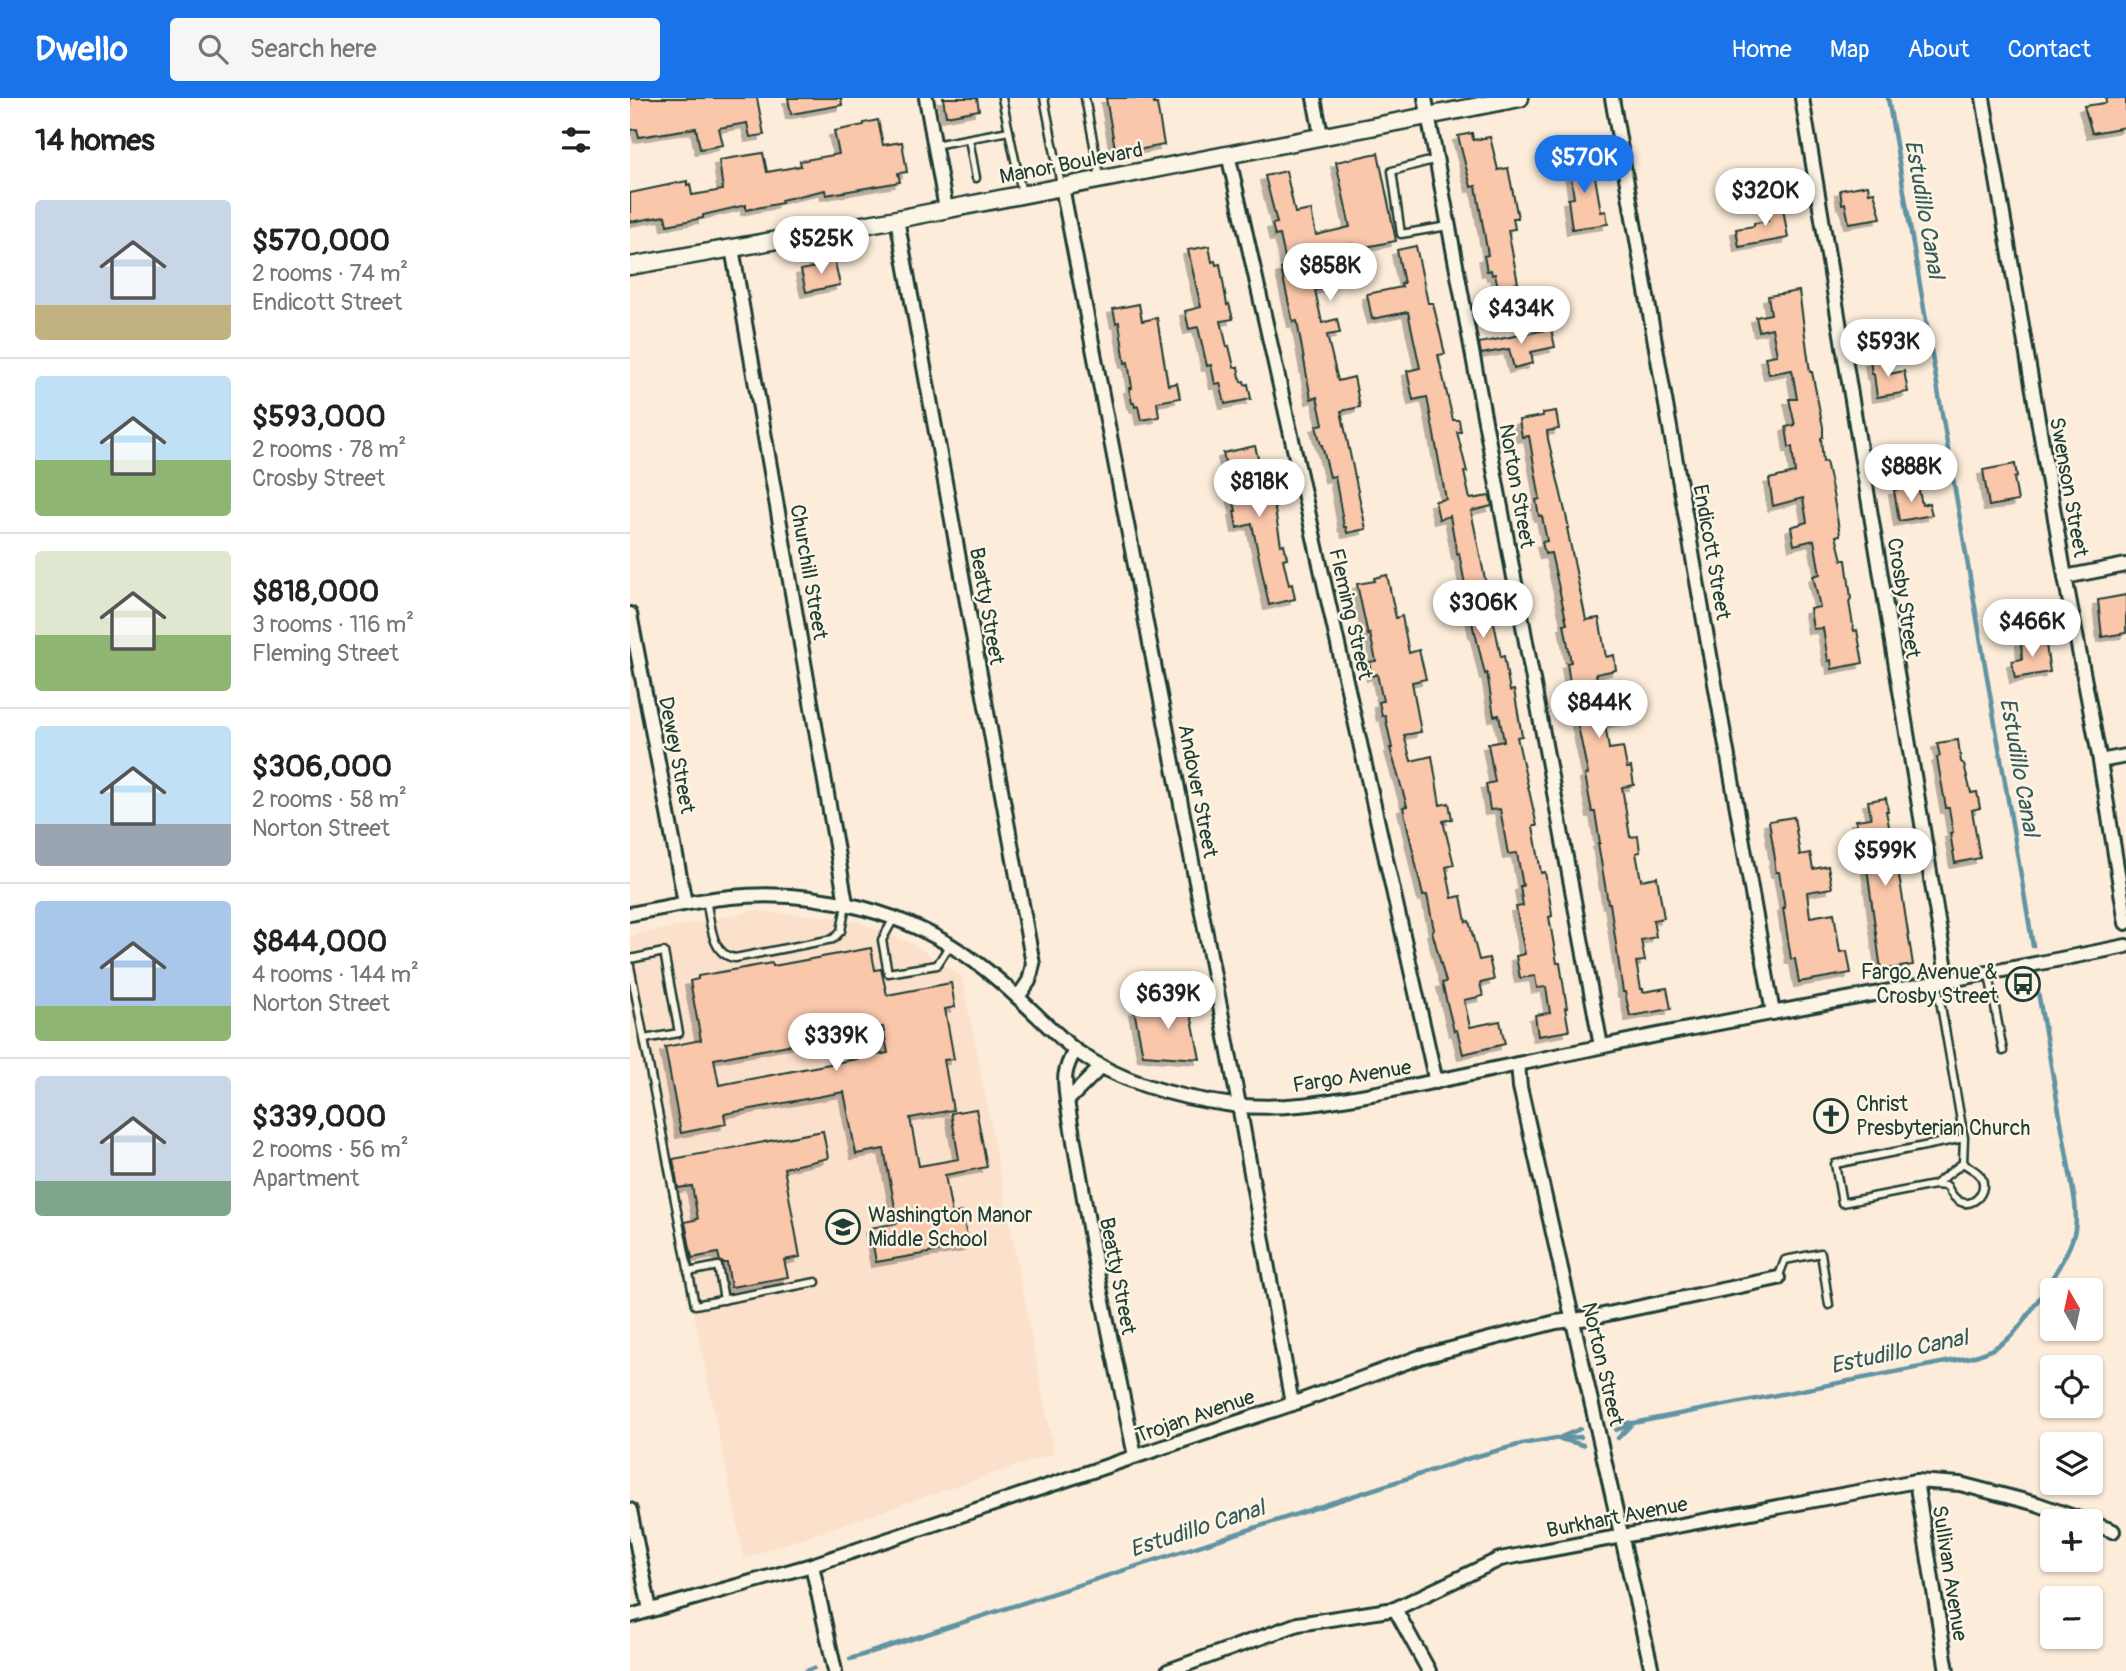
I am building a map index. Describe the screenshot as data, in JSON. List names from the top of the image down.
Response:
{
  "streets": {
    "street": [
      "Manor Boulevard",
      "Norton Street",
      "Swenson Street",
      "Endicott Street",
      "Churchill Street",
      "Crosby Street",
      "Beatty Street",
      "Fleming Street",
      "Dewey Street",
      "Andover Street",
      "Fargo Avenue",
      "Trojan Avenue",
      "Burkhart Avenue",
      "Sullivan Avenue"
    ]
  },
  "crossings": [
    ["Manor Boulevard", "Norton Street"],
    ["Manor Boulevard", "Churchill Street"],
    ["Manor Boulevard", "Beatty Street"],
    ["Manor Boulevard", "Fleming Street"],
    ["Manor Boulevard", "Andover Street"],
    ["Norton Street", "Fargo Avenue"],
    ["Norton Street", "Trojan Avenue"],
    ["Norton Street", "Burkhart Avenue"],
    ["Endicott Street", "Fargo Avenue"],
    ["Churchill Street", "Fargo Avenue"],
    ["Crosby Street", "Fargo Avenue"],
    ["Beatty Street", "Fargo Avenue"],
    ["Beatty Street", "Trojan Avenue"],
    ["Fleming Street", "Fargo Avenue"],
    ["Dewey Street", "Fargo Avenue"],
    ["Andover Street", "Fargo Avenue"],
    ["Andover Street", "Trojan Avenue"],
    ["Burkhart Avenue", "Sullivan Avenue"]
  ],
  "water": ["Estudillo Canal"],
  "places": {
    "bus stop": ["Fargo Avenue & Crosby Street"],
    "church": ["Christ Presbyterian Church"],
    "school or university": ["Washington Manor Middle School"]
  },
  "north": "top",
  "page": {
    "header": "Dwello",
    "search": "Search here",
    "nav": [
      "Home",
      "Map",
      "About",
      "Contact"
    ],
    "heading": "14 homes",
    "price": [
      "$570K",
      "$320K",
      "$525K",
      "$858K",
      "$434K",
      "$593K",
      "$888K",
      "$818K",
      "$306K",
      "$466K",
      "$844K",
      "$599K",
      "$639K",
      "$339K"
    ],
    "list": [
      {
        "name": "$570,000",
        "note": "2 rooms · 74 m² · Endicott Street"
      },
      {
        "name": "$593,000",
        "note": "2 rooms · 78 m² · Crosby Street"
      },
      {
        "name": "$818,000",
        "note": "3 rooms · 116 m² · Fleming Street"
      },
      {
        "name": "$306,000",
        "note": "2 rooms · 58 m² · Norton Street"
      },
      {
        "name": "$844,000",
        "note": "4 rooms · 144 m² · Norton Street"
      },
      {
        "name": "$339,000",
        "note": "2 rooms · 56 m² · Apartment"
      }
    ],
    "map_buttons": ["+", "−"]
  }
}
